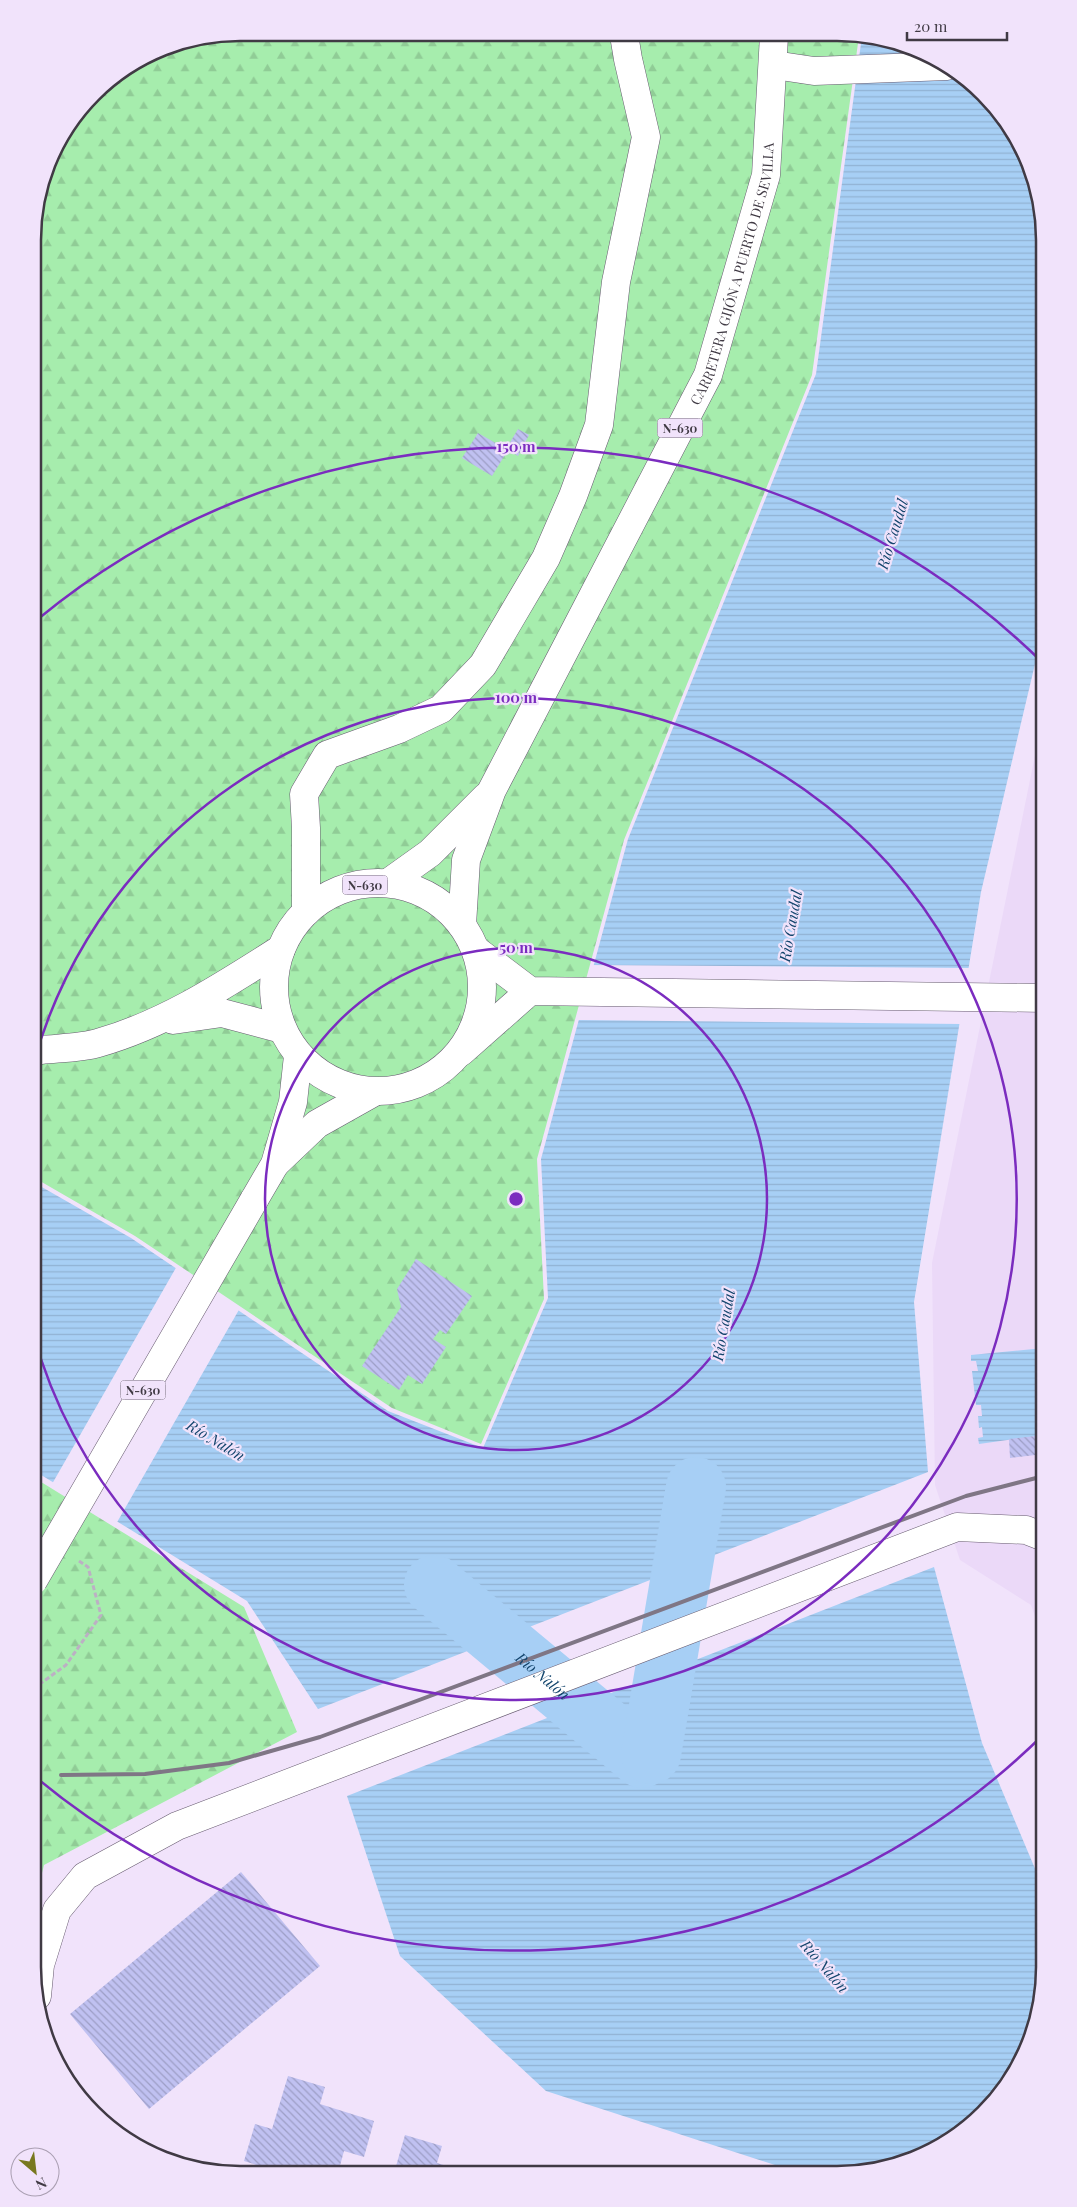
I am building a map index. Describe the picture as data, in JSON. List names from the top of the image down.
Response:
{
  "streets": {
    "main road": ["CARRETERA GIJÓN A PUERTO DE SEVILLA", "N-630"]
  },
  "crossings": [
    ["CARRETERA GIJÓN A PUERTO DE SEVILLA", "N-630"]
  ],
  "water": ["Río Caudal", "Río Nalón"],
  "scale_bar": "20 m",
  "north": "bottom right",
  "rings": ["150 m", "100 m", "50 m"]
}
